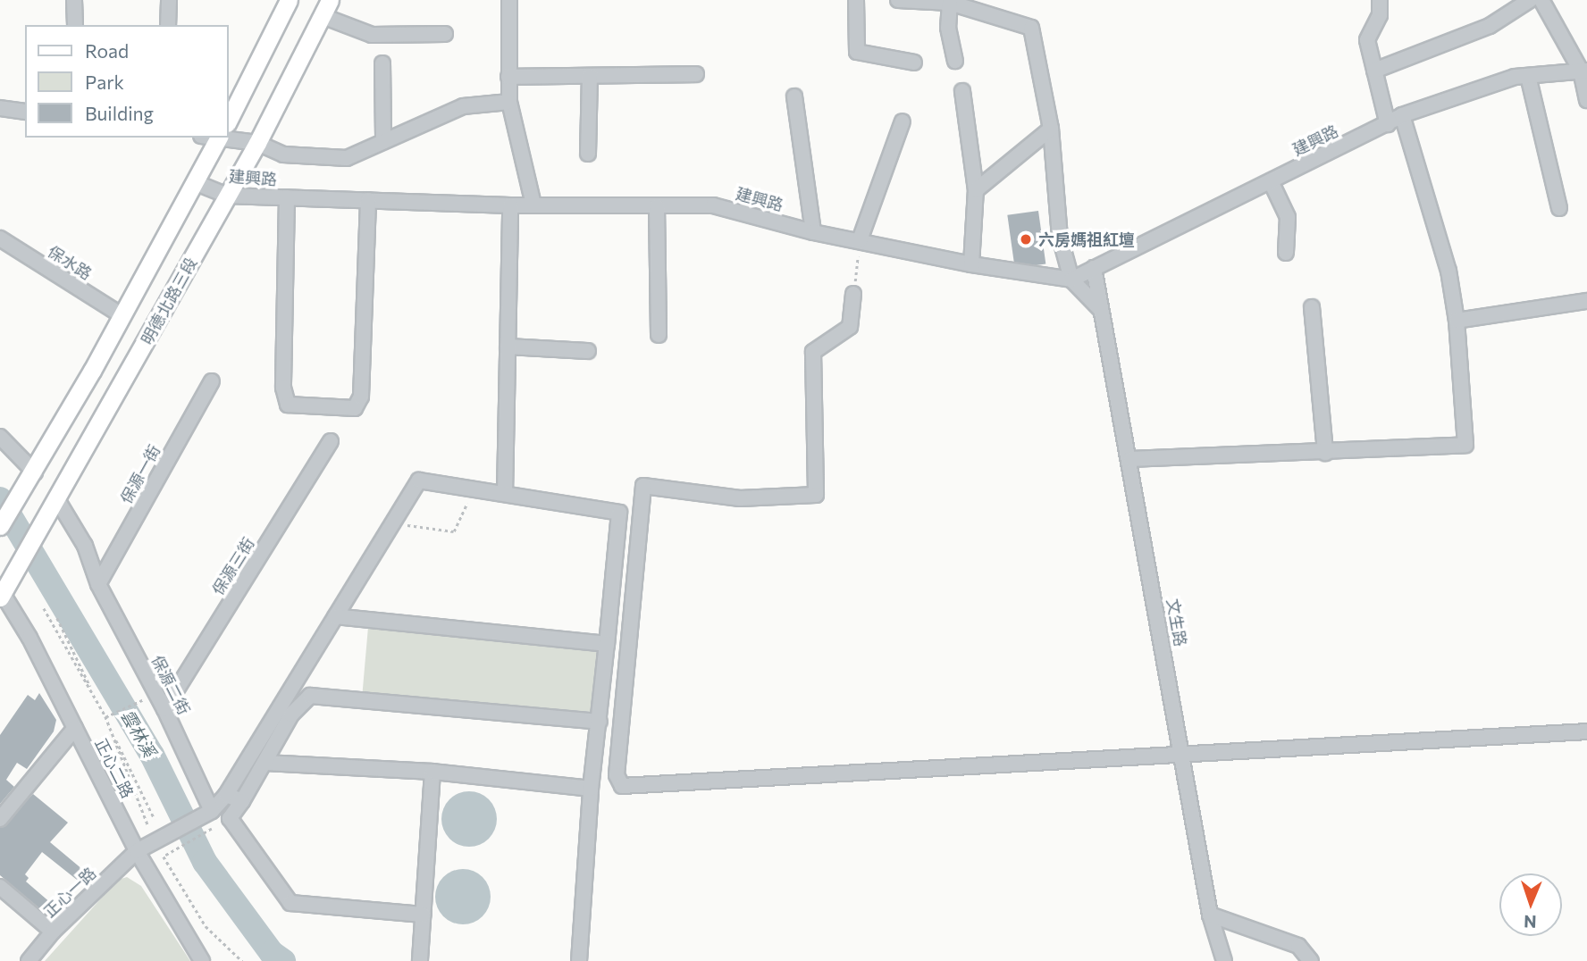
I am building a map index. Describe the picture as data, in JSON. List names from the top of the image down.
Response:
{
  "streets": {
    "main road": ["明德北路三段"],
    "street": [
      "建興路",
      "保水路",
      "保源一街",
      "保源三街",
      "文生路",
      "保源二街",
      "正心二路",
      "正心一路"
    ]
  },
  "crossings": [
    ["建興路", "明德北路三段"],
    ["建興路", "文生路"],
    ["明德北路三段", "保源二街"],
    ["明德北路三段", "正心二路"],
    ["保源一街", "保源二街"],
    ["保源三街", "保源二街"],
    ["正心二路", "正心一路"]
  ],
  "water": ["雲林溪"],
  "places": ["六房媽祖紅壇"],
  "legend": ["Road", "Park", "Building"],
  "north": "bottom"
}
